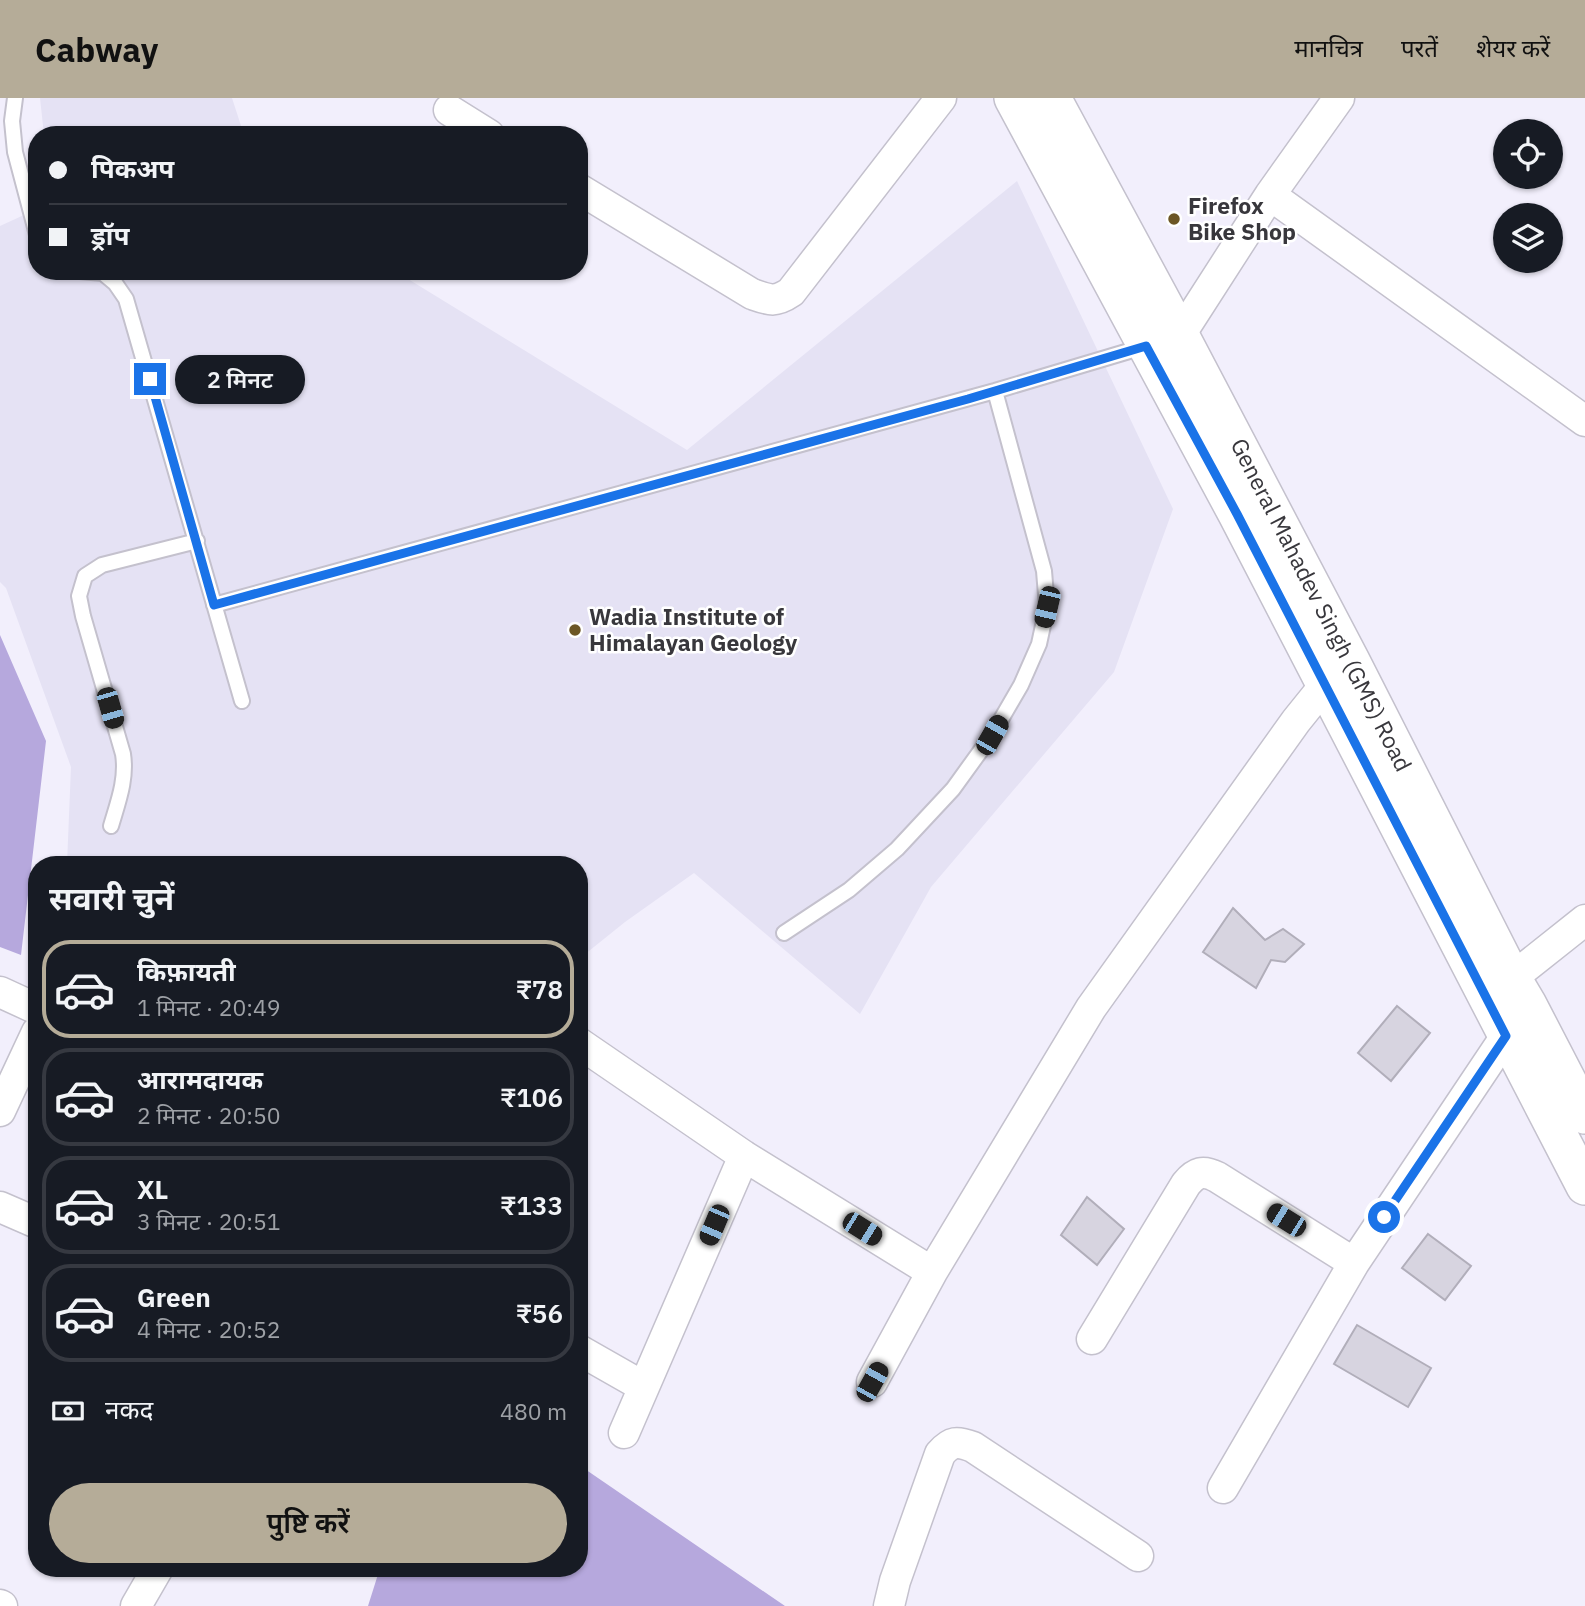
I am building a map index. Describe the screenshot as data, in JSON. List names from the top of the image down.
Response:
{
  "streets": {
    "street": ["General Mahadev Singh (GMS) Road"]
  },
  "places": ["Firefox Bike Shop", "Wadia Institute of Himalayan Geology"],
  "page": {
    "header": "Cabway",
    "nav": ["मानचित्र", "परतें", "शेयर करें"],
    "banner": ["पिकअप", "ड्रॉप"],
    "bubble": "2 मिनट",
    "heading": "सवारी चुनें",
    "list": [
      {
        "name": "किफ़ायती",
        "note": "1 मिनट · 20:49",
        "value": "₹78"
      },
      {
        "name": "आरामदायक",
        "note": "2 मिनट · 20:50",
        "value": "₹106"
      },
      {
        "name": "XL",
        "note": "3 मिनट · 20:51",
        "value": "₹133"
      },
      {
        "name": "Green",
        "note": "4 मिनट · 20:52",
        "value": "₹56"
      }
    ],
    "pay": ["नकद", "480 m"],
    "buttons": "पुष्टि करें"
  }
}
